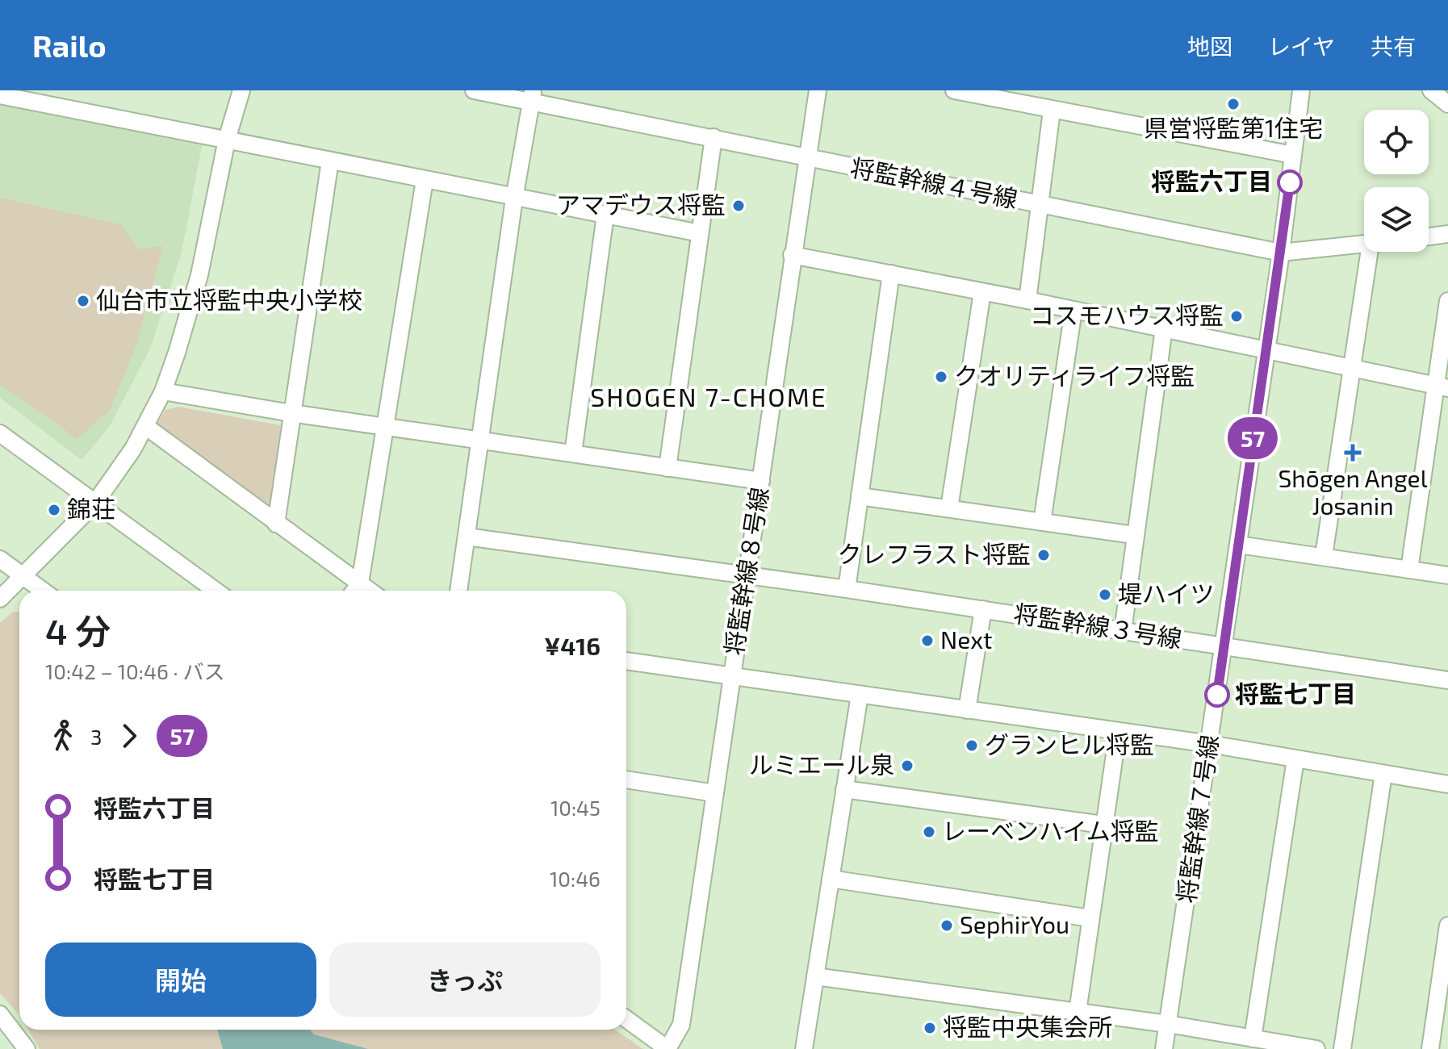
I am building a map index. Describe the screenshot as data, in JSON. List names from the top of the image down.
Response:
{
  "streets": {
    "street": [
      "将監幹線４号線",
      "将監幹線８号線",
      "将監幹線３号線",
      "将監幹線７号線"
    ]
  },
  "crossings": [
    ["将監幹線４号線", "将監幹線８号線"],
    ["将監幹線４号線", "将監幹線７号線"],
    ["将監幹線８号線", "将監幹線３号線"],
    ["将監幹線３号線", "将監幹線７号線"]
  ],
  "districts": ["SHOGEN 7-CHOME"],
  "places": {
    "other": [
      "県営将監第1住宅",
      "将監六丁目",
      "アマデウス将監",
      "仙台市立将監中央小学校",
      "コスモハウス将監",
      "クオリティライフ将監",
      "錦荘",
      "クレフラスト将監",
      "堤ハイツ",
      "Next",
      "将監七丁目",
      "グランヒル将監",
      "ルミエール泉",
      "レーベンハイム将監",
      "SephirYou",
      "将監中央集会所"
    ],
    "health": ["Shōgen Angel Josanin"]
  },
  "lines": ["bus line 57"],
  "page": {
    "header": "Railo",
    "nav": ["地図", "レイヤ", "共有"],
    "on_map": "57",
    "heading": ["4 分", "10:42 – 10:46 · バス", "¥416"],
    "legs": ["3", "57"],
    "list": [
      {
        "name": "将監六丁目",
        "value": "10:45"
      },
      {
        "name": "将監七丁目",
        "value": "10:46"
      }
    ],
    "buttons": ["開始", "きっぷ"]
  }
}
